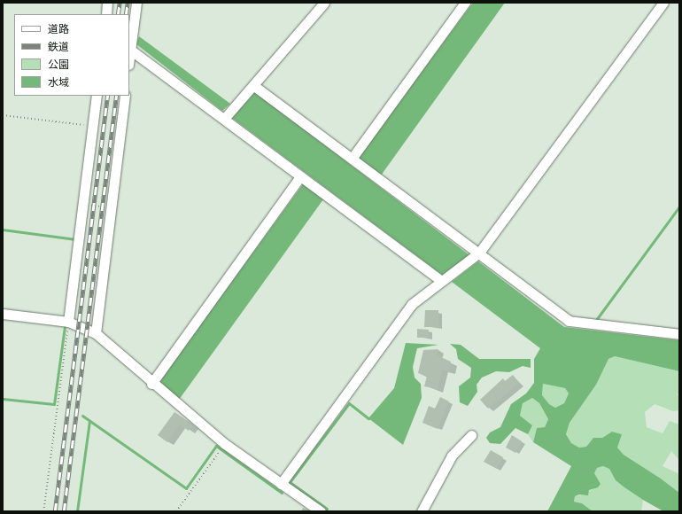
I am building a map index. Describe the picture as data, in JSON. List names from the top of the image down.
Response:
{
  "legend": [
    "道路",
    "鉄道",
    "公園",
    "水域"
  ]
}
